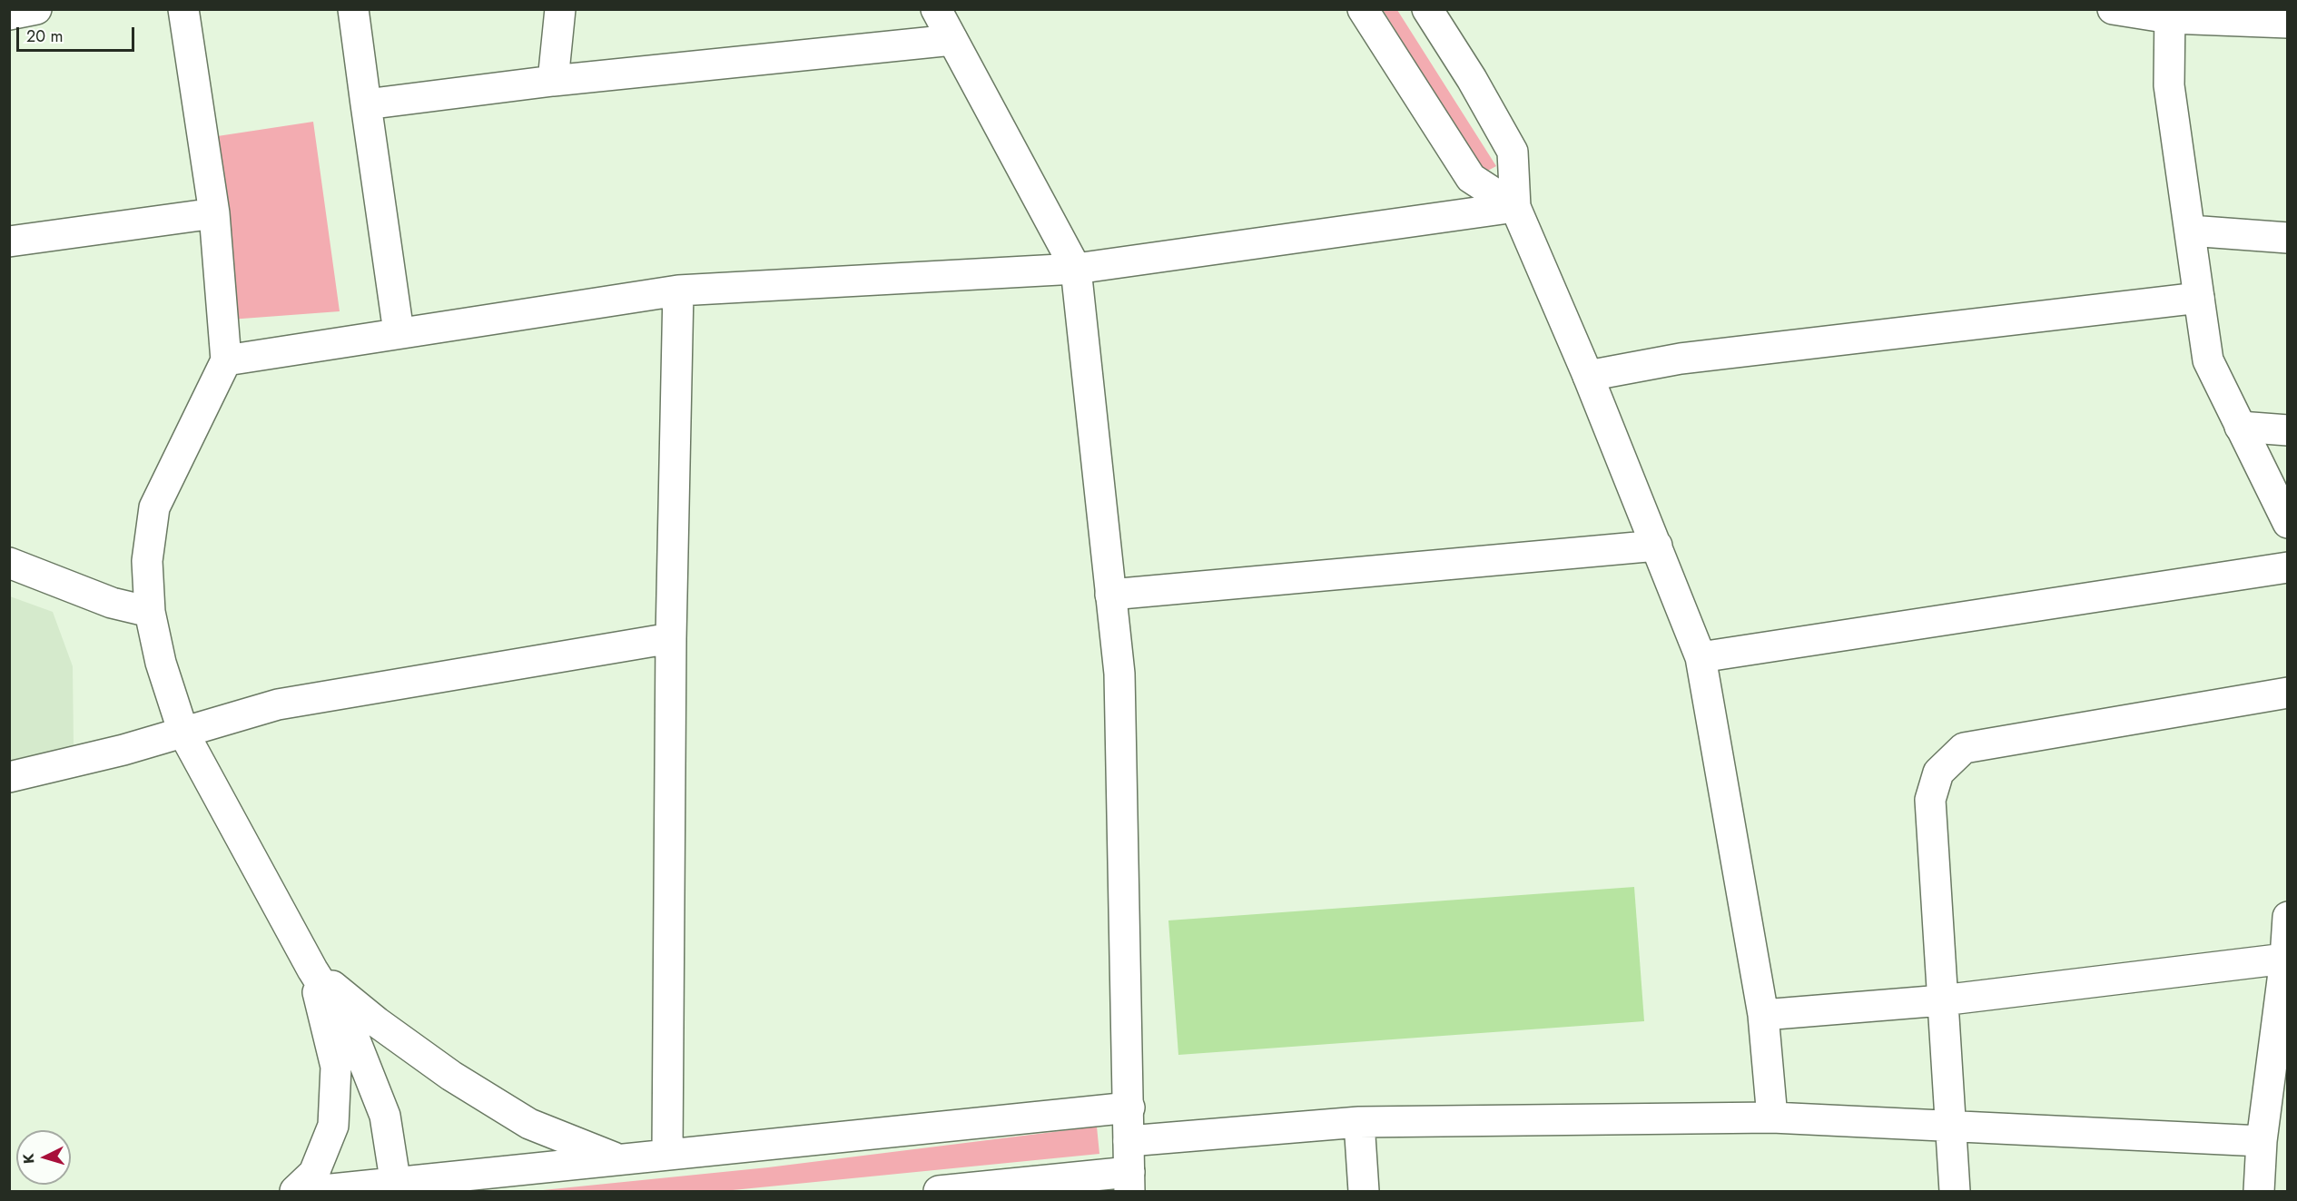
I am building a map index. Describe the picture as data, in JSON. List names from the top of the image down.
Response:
{
  "scale_bar": "20 m",
  "north": "left"
}
